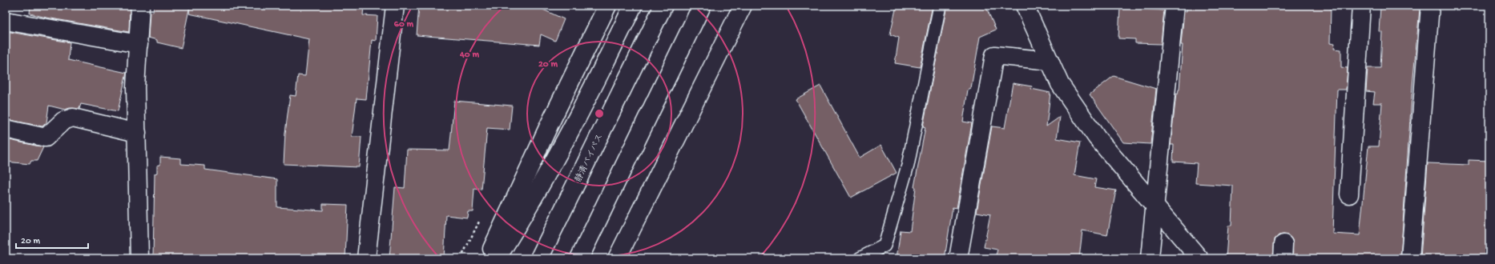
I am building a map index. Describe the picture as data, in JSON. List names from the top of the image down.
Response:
{
  "streets": {
    "main road": ["静清バイパス"]
  },
  "scale_bar": "20 m",
  "rings": ["60 m", "40 m", "20 m"]
}
